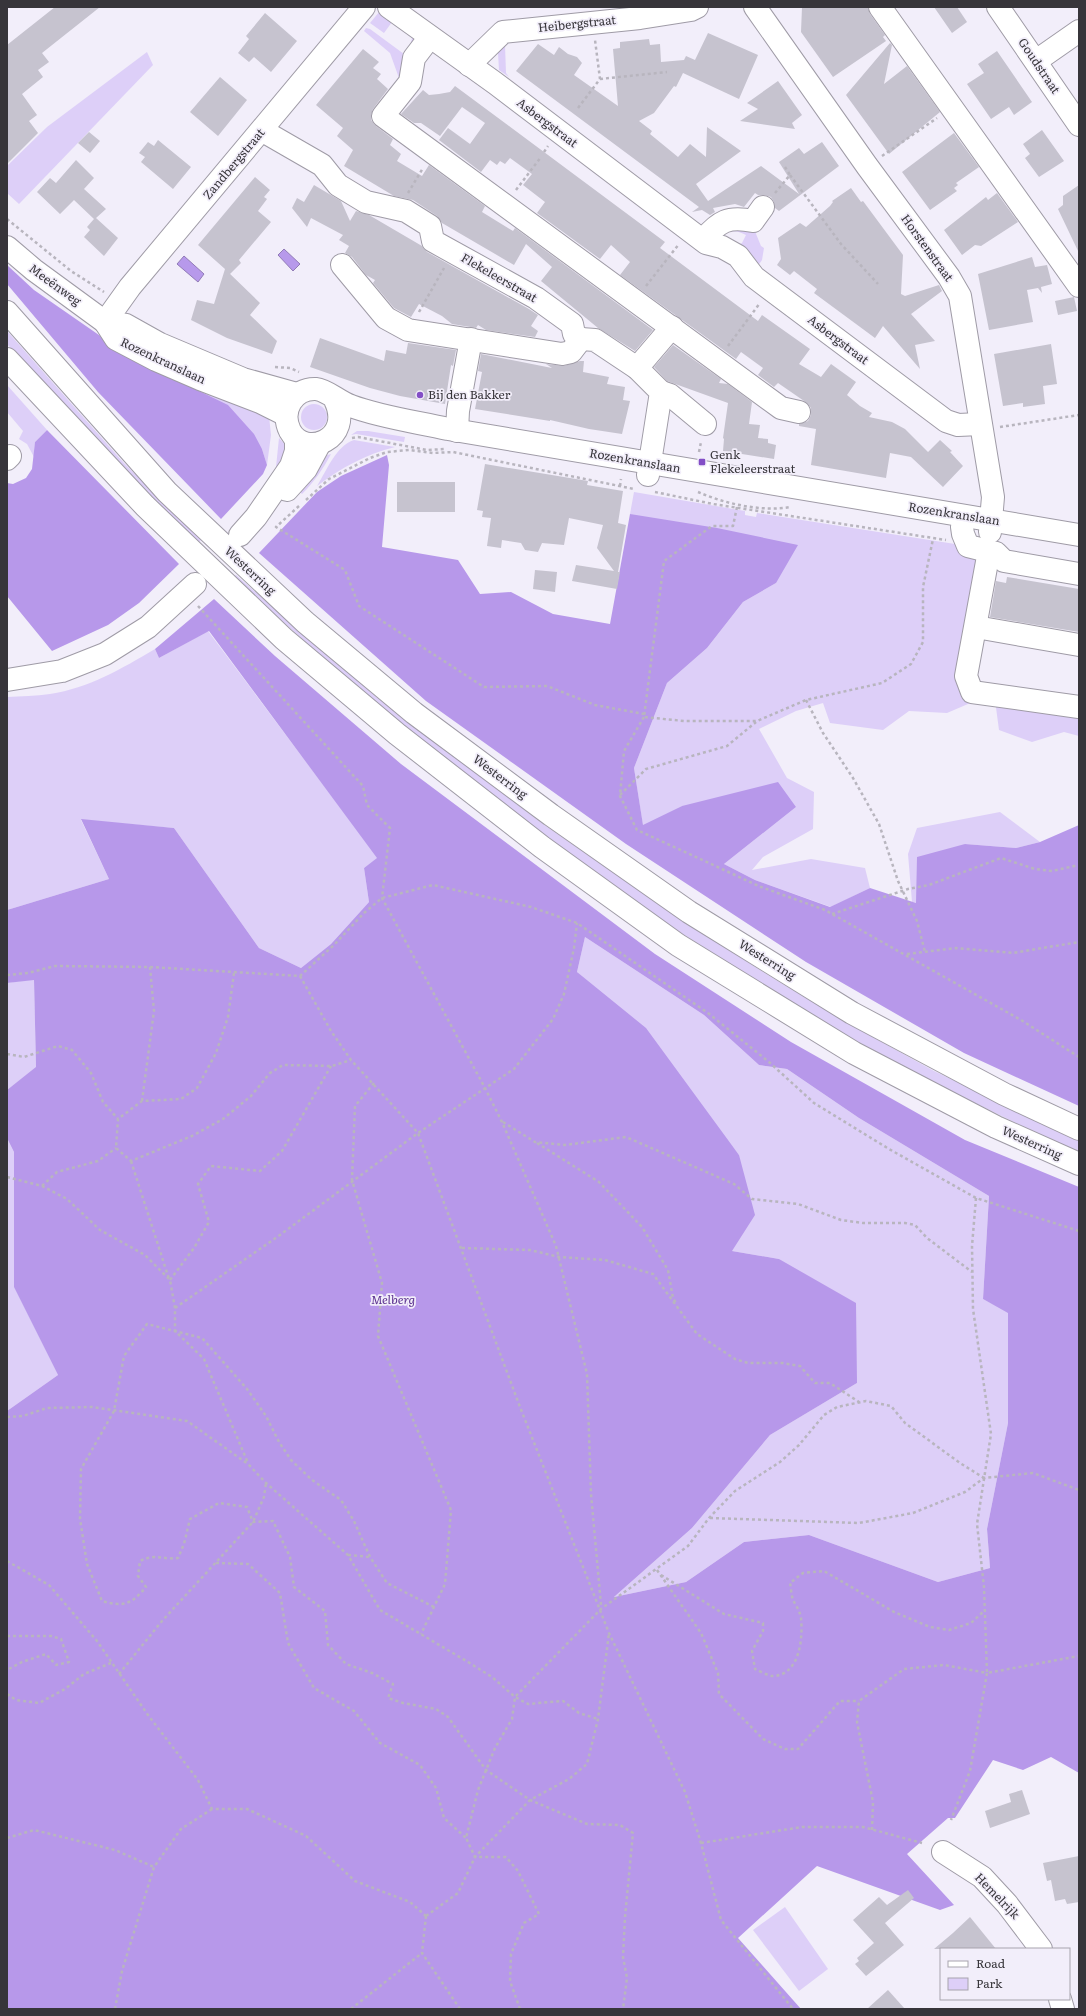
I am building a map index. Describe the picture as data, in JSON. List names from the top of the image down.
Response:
{
  "streets": {
    "main road": [
      "Heibergstraat",
      "Goudstraat",
      "Asbergstraat",
      "Zandbergstraat",
      "Horstenstraat",
      "Flekeleerstraat",
      "Meeënweg",
      "Rozenkranslaan",
      "Westerring",
      "Hemelrijk"
    ]
  },
  "crossings": [
    ["Heibergstraat", "Asbergstraat"],
    ["Asbergstraat", "Horstenstraat"],
    ["Zandbergstraat", "Flekeleerstraat"],
    ["Zandbergstraat", "Meeënweg"],
    ["Zandbergstraat", "Rozenkranslaan"],
    ["Horstenstraat", "Rozenkranslaan"],
    ["Meeënweg", "Rozenkranslaan"]
  ],
  "parks": ["Melberg"],
  "places": {
    "other": ["Bij den Bakker"],
    "transit": ["Genk Flekeleerstraat"]
  },
  "legend": ["Road", "Park"]
}
